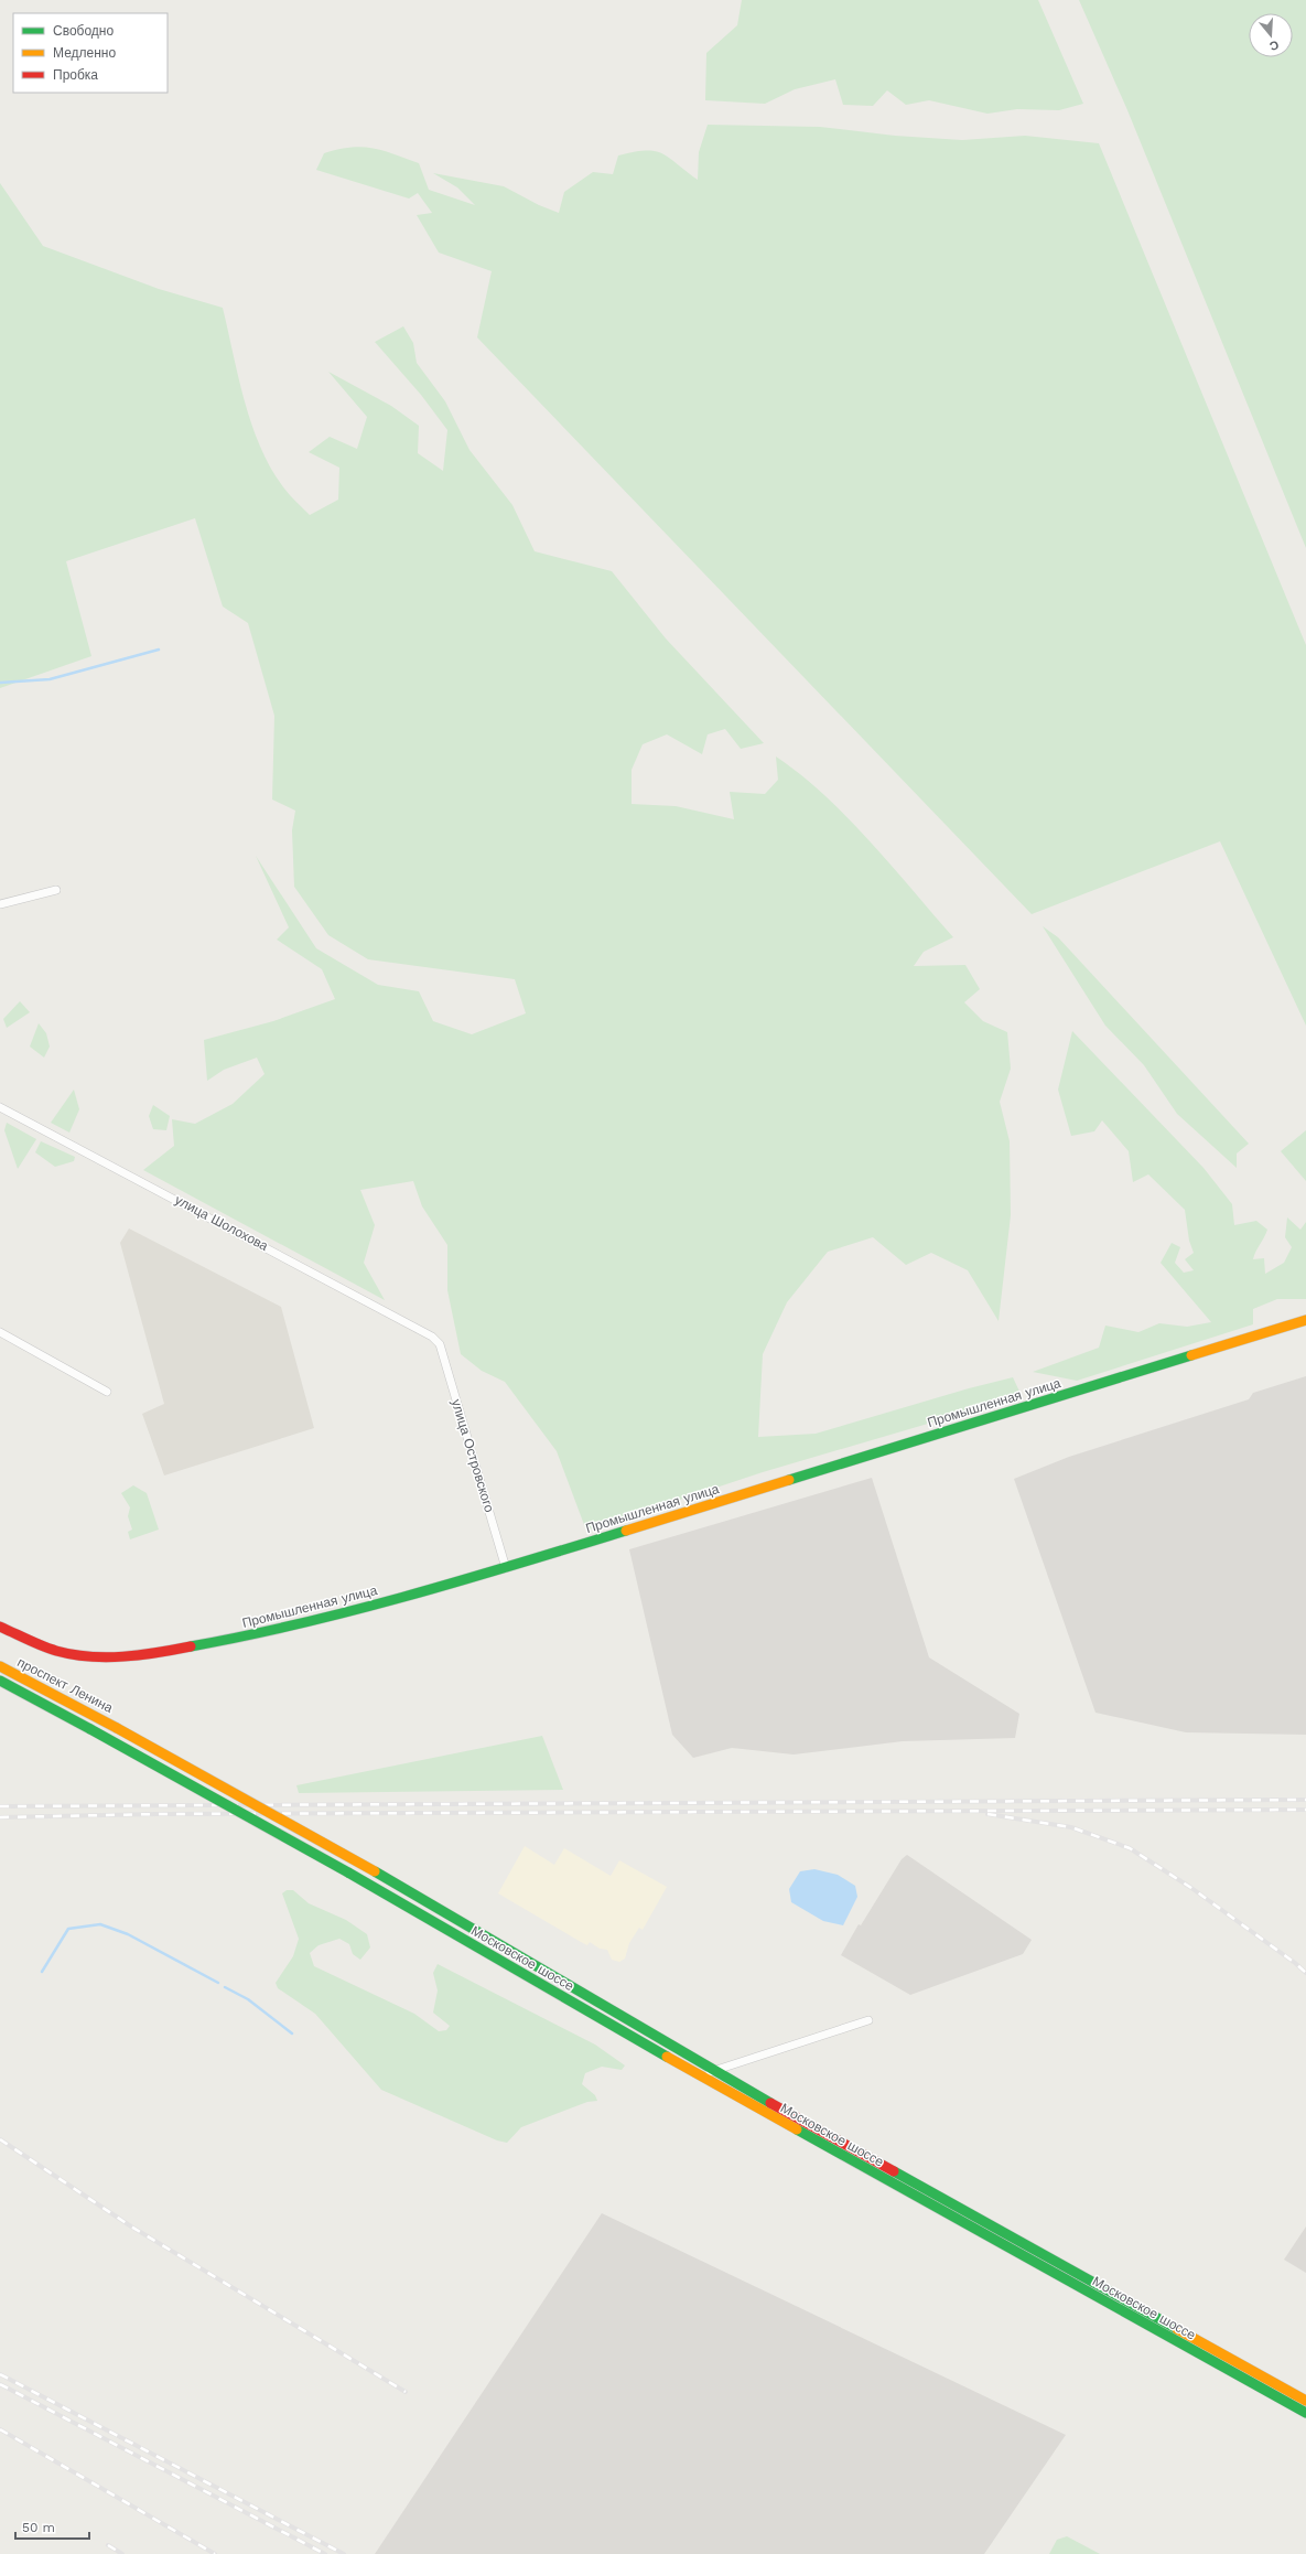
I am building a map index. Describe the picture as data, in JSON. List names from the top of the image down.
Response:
{
  "streets": {
    "main road": ["Промышленная улица", "проспект Ленина", "Московское шоссе"],
    "street": ["улица Шолохова", "улица Островского"]
  },
  "crossings": [
    ["улица Шолохова", "улица Островского"],
    ["Промышленная улица", "улица Островского"],
    ["проспект Ленина", "Московское шоссе"]
  ],
  "legend": ["Свободно", "Медленно", "Пробка"],
  "scale_bar": "50 m",
  "north": "bottom"
}
